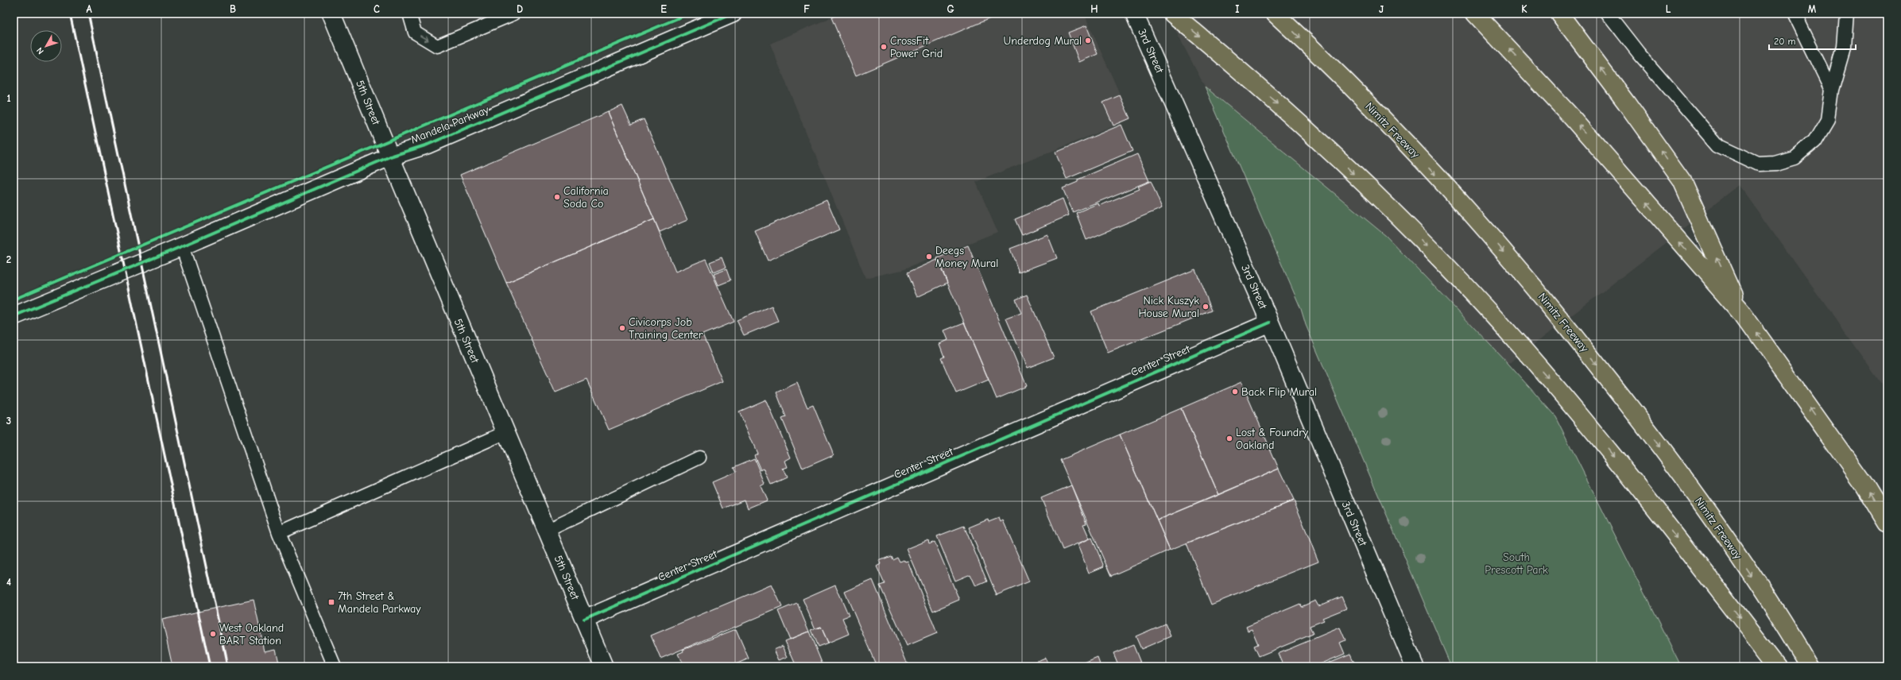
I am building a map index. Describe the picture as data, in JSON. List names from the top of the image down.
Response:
{
  "streets": {
    "highway": ["Nimitz Freeway"],
    "street": [
      "3rd Street",
      "5th Street",
      "Mandela Parkway",
      "Center Street"
    ]
  },
  "crossings": [
    ["3rd Street", "Center Street"],
    ["5th Street", "Mandela Parkway"],
    ["5th Street", "Center Street"]
  ],
  "parks": ["South Prescott Park"],
  "places": {
    "other": [
      "Underdog Mural",
      "CrossFit Power Grid",
      "California Soda Co",
      "Deegs Money Mural",
      "Nick Kuszyk House Mural",
      "Civicorps Job Training Center",
      "Back Flip Mural",
      "Lost & Foundry Oakland",
      "West Oakland BART Station"
    ],
    "transit": ["7th Street & Mandela Parkway"]
  },
  "scale_bar": "20 m",
  "north": "bottom left",
  "grid": {
    "columns": [
      "A",
      "B",
      "C",
      "D",
      "E",
      "F",
      "G",
      "H",
      "I",
      "J",
      "K",
      "L",
      "M"
    ],
    "rows": [
      "1",
      "2",
      "3",
      "4"
    ]
  }
}
